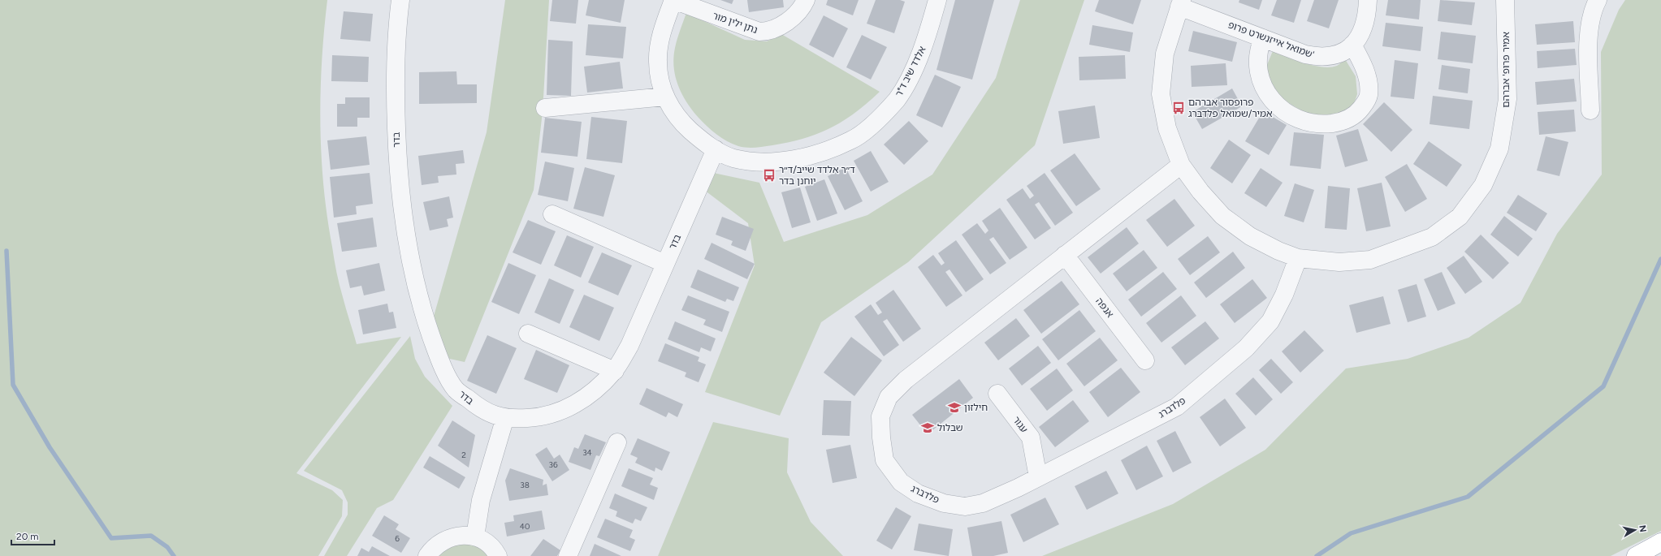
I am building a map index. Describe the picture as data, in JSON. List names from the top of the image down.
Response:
{
  "streets": {
    "street": [
      "נתן ילין מור",
      "שמואל אייזנשרט פרופ'",
      "אמיר פרופ' אברהם",
      "אלדד שיב ד\"ר",
      "בדר",
      "אנפה",
      "פלדברג",
      "עגור"
    ]
  },
  "crossings": [
    ["נתן ילין מור", "אלדד שיב ד\"ר"],
    ["שמואל אייזנשרט פרופ'", "אמיר פרופ' אברהם"],
    ["אמיר פרופ' אברהם", "פלדברג"],
    ["אלדד שיב ד\"ר", "בדר"],
    ["אנפה", "פלדברג"],
    ["פלדברג", "עגור"]
  ],
  "places": {
    "bus stop": ["פרופסור אברהם אמיר/שמואל פלדברג", "ד״ר אלדד שייב/ד״ר יוחנן בדר"],
    "school or university": ["חילזון", "שבלול"]
  },
  "house_numbers": [
    "34",
    "2",
    "36",
    "38",
    "40",
    "6"
  ],
  "scale_bar": "20 m",
  "north": "right"
}
